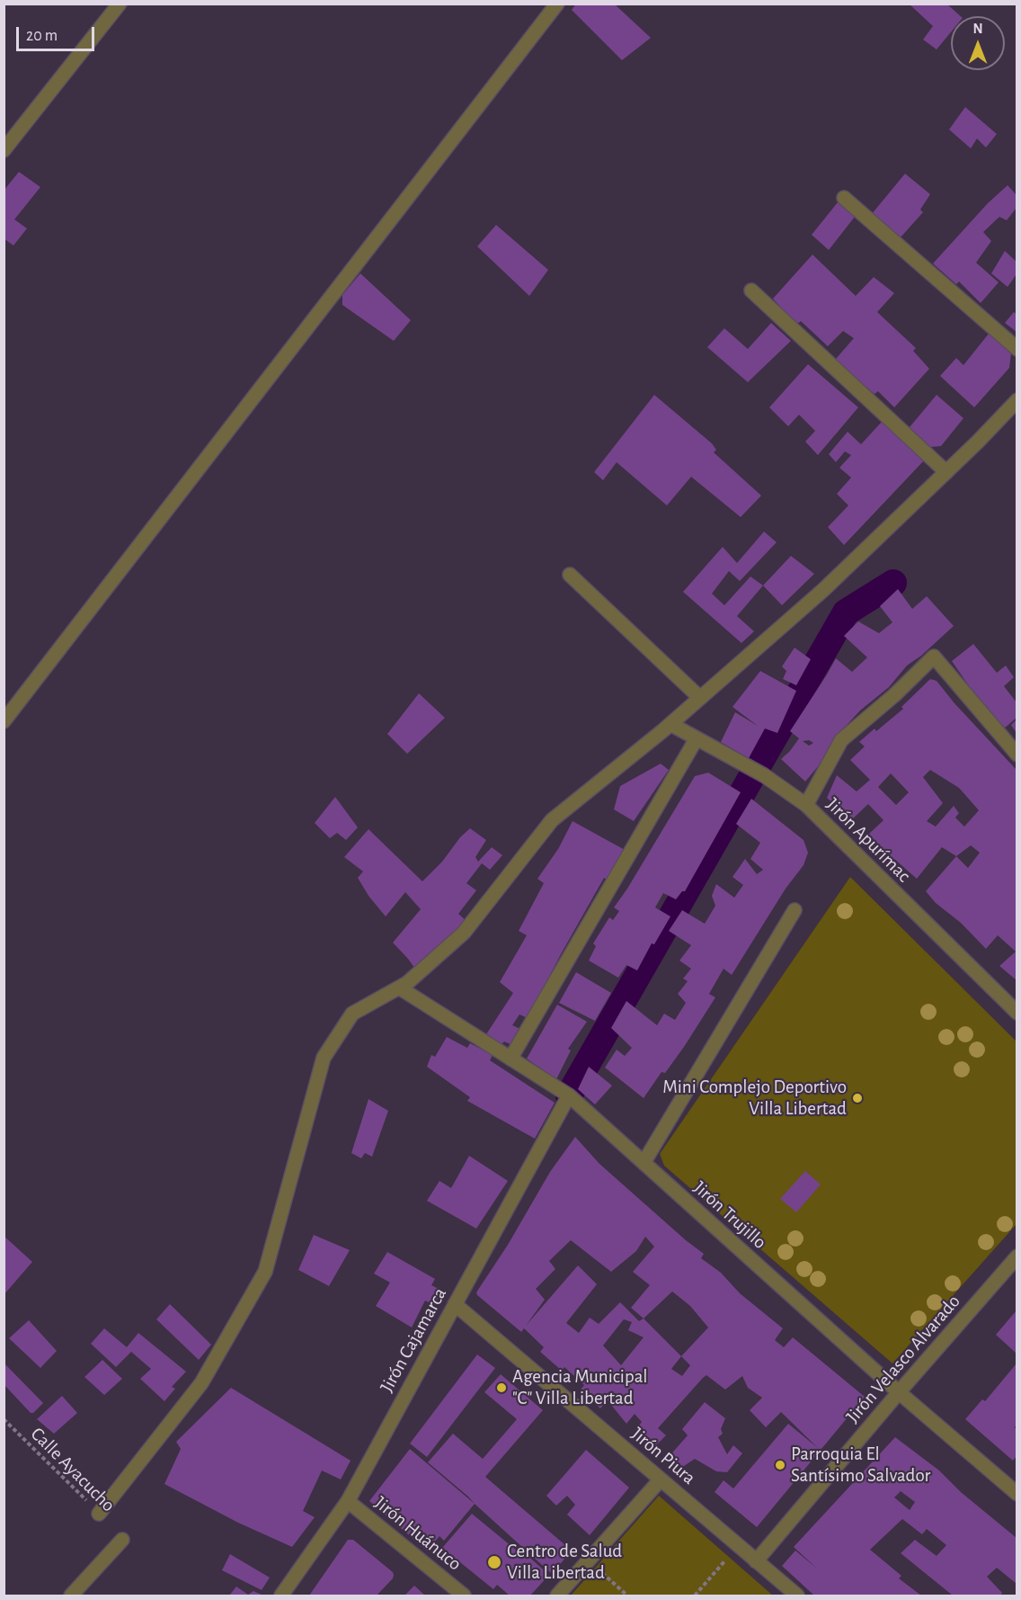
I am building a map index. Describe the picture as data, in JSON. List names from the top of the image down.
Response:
{
  "streets": {
    "street": [
      "Jirón Apurímac",
      "Jirón Trujillo",
      "Jirón Cajamarca",
      "Jirón Velasco Alvarado",
      "Jirón Piura",
      "Jirón Huánuco"
    ],
    "path": ["Calle Ayacucho"]
  },
  "crossings": [
    ["Jirón Trujillo", "Jirón Cajamarca"],
    ["Jirón Trujillo", "Jirón Velasco Alvarado"],
    ["Jirón Cajamarca", "Jirón Piura"],
    ["Jirón Cajamarca", "Jirón Huánuco"],
    ["Jirón Velasco Alvarado", "Jirón Piura"]
  ],
  "places": [
    "Mini Complejo Deportivo Villa Libertad",
    "Agencia Municipal \"C\" Villa Libertad",
    "Parroquia El Santísimo Salvador",
    "Centro de Salud Villa Libertad"
  ],
  "scale_bar": "20 m",
  "north": "top"
}
